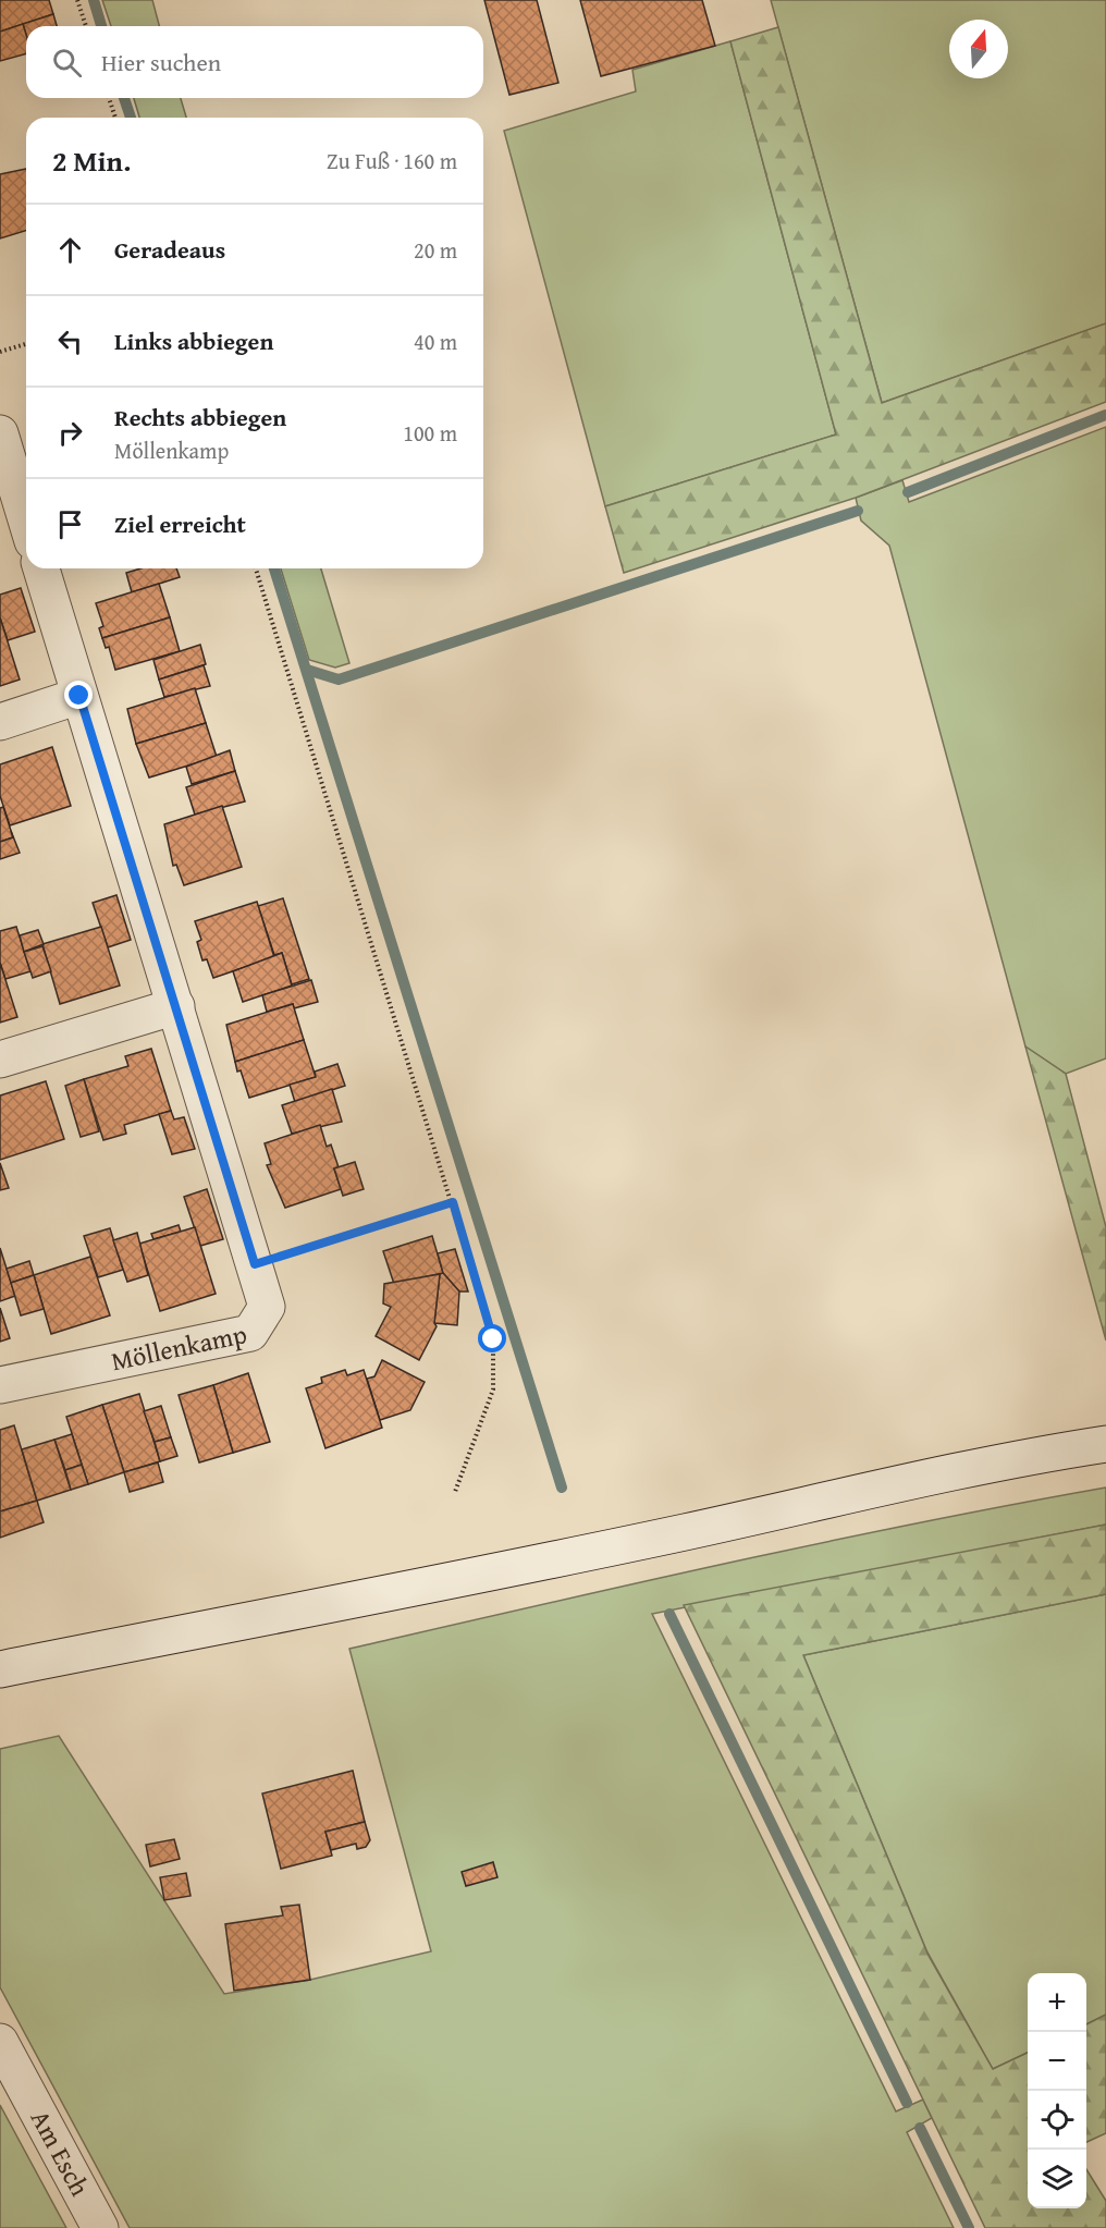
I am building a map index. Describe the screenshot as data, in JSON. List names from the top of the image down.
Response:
{
  "streets": {
    "street": ["Möllenkamp", "Am Esch"]
  },
  "north": "top",
  "page": {
    "search": "Hier suchen",
    "heading": ["2 Min.", "Zu Fuß · 160 m"],
    "list": [
      ["Geradeaus", "20 m"],
      ["Links abbiegen", "40 m"],
      ["Rechts abbiegen", "Möllenkamp", "100 m"],
      "Ziel erreicht"
    ],
    "map_buttons": ["+", "−"]
  }
}
